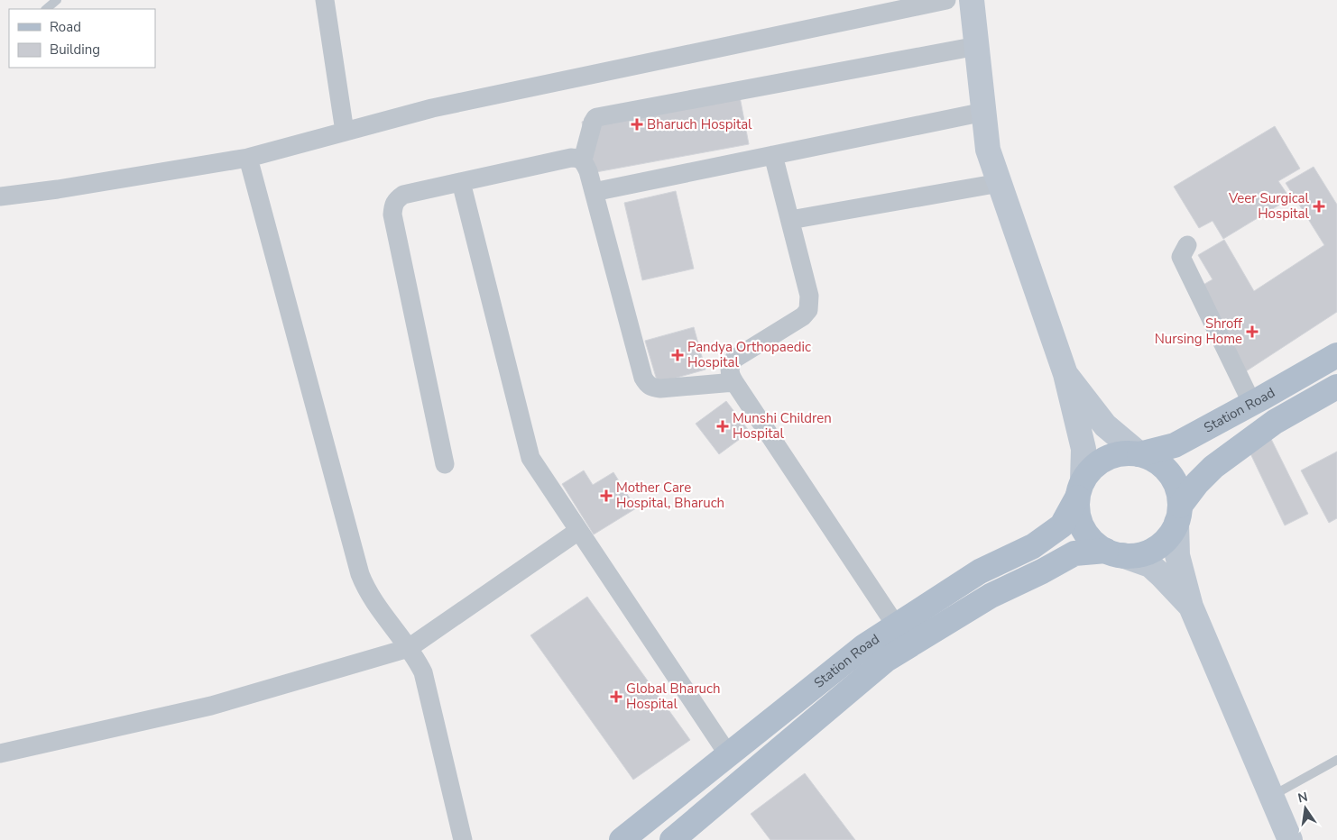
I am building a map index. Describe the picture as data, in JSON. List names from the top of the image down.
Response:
{
  "streets": {
    "main road": ["Station Road"]
  },
  "places": {
    "health": [
      "Bharuch Hospital",
      "Veer Surgical Hospital",
      "Shroff Nursing Home",
      "Pandya Orthopaedic Hospital",
      "Munshi Children Hospital",
      "Mother Care Hospital, Bharuch",
      "Global Bharuch Hospital"
    ]
  },
  "legend": ["Road", "Building"],
  "north": "top"
}
